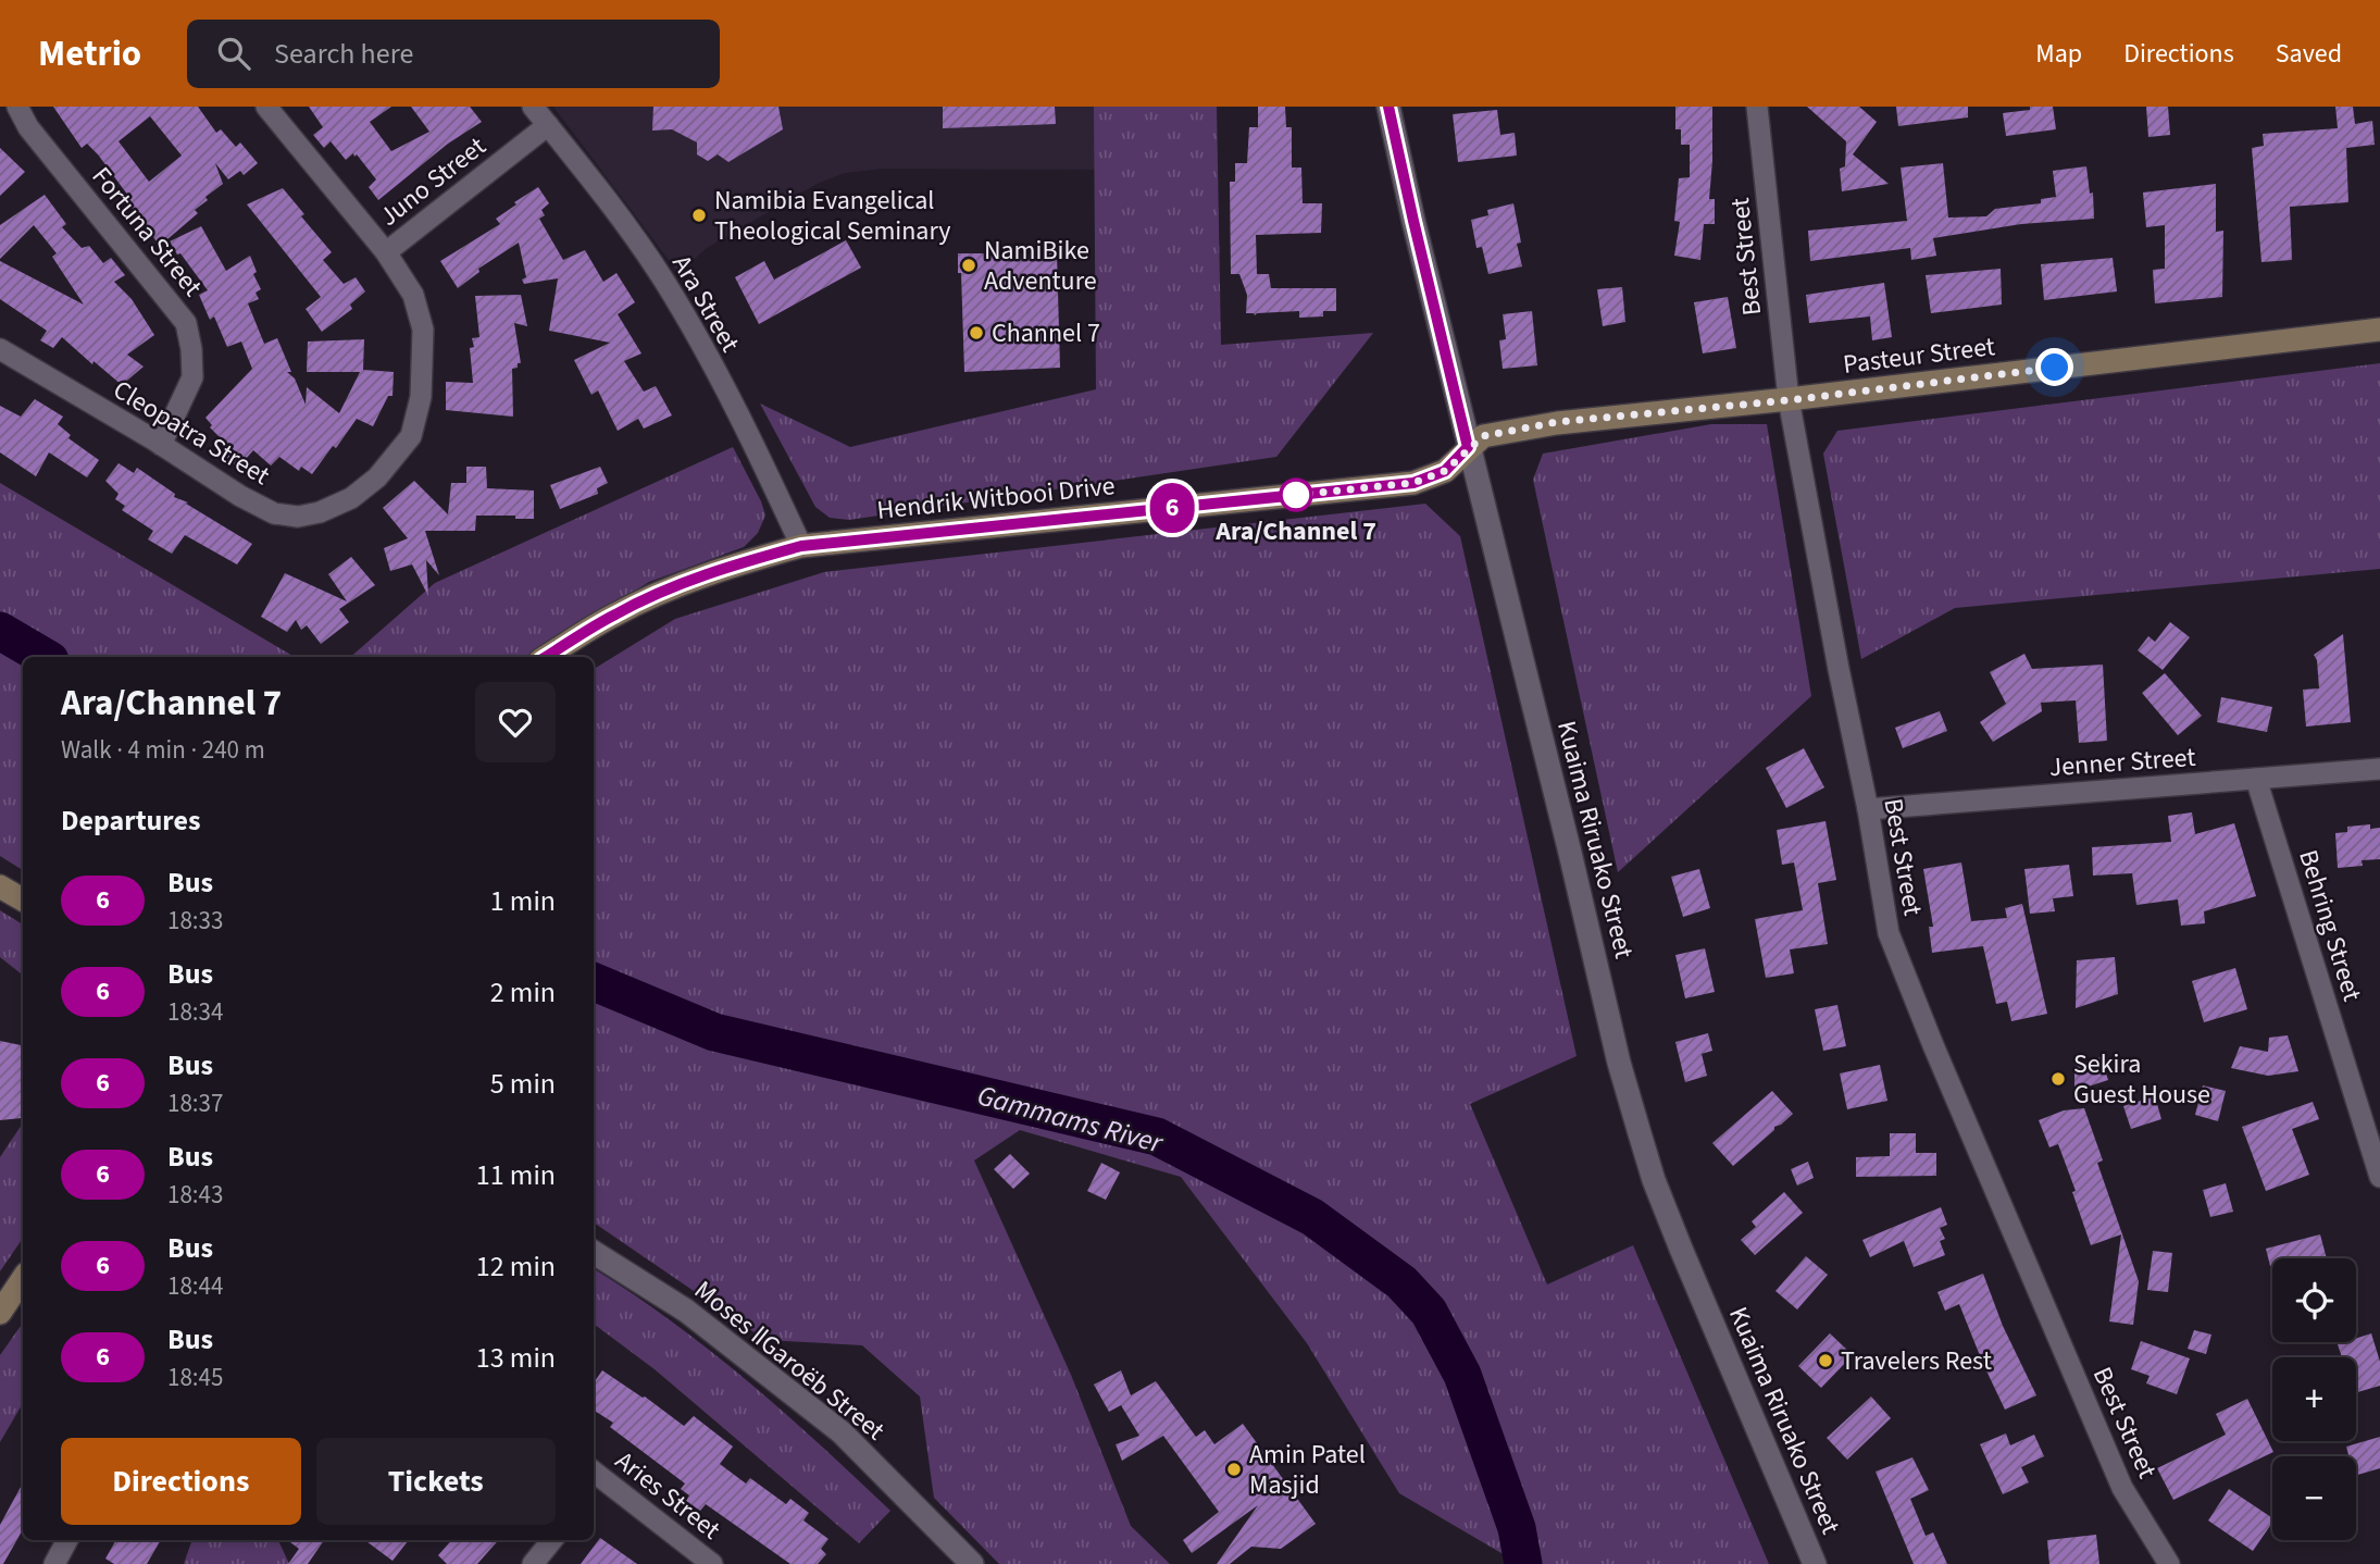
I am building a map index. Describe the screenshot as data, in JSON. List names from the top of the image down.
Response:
{
  "streets": {
    "main road": ["Pasteur Street", "Hendrik Witbooi Drive"],
    "street": [
      "Juno Street",
      "Fortuna Street",
      "Best Street",
      "Ara Street",
      "Cleopatra Street",
      "Jenner Street",
      "Kuaima Riruako Street",
      "Behring Street",
      "Moses ǁGaroëb Street",
      "Aries Street"
    ]
  },
  "crossings": [
    ["Juno Street", "Ara Street"],
    ["Juno Street", "Cleopatra Street"],
    ["Fortuna Street", "Cleopatra Street"],
    ["Best Street", "Pasteur Street"],
    ["Best Street", "Jenner Street"],
    ["Ara Street", "Hendrik Witbooi Drive"],
    ["Pasteur Street", "Hendrik Witbooi Drive"],
    ["Pasteur Street", "Kuaima Riruako Street"],
    ["Hendrik Witbooi Drive", "Kuaima Riruako Street"],
    ["Jenner Street", "Behring Street"]
  ],
  "water": ["Gammams River"],
  "places": [
    "Namibia Evangelical Theological Seminary",
    "NamiBike Adventure",
    "Channel 7",
    "Ara/Channel 7",
    "Sekira Guest House",
    "Travelers Rest",
    "Amin Patel Masjid"
  ],
  "lines": ["bus line 6"],
  "page": {
    "header": "Metrio",
    "search": "Search here",
    "nav": ["Map", "Directions", "Saved"],
    "on_map": "6",
    "heading": [
      ["Ara/Channel 7", "Walk · 4 min · 240 m"],
      "Departures"
    ],
    "list": [
      {
        "mark": "6",
        "name": "Bus",
        "note": "18:33",
        "value": "1 min"
      },
      {
        "mark": "6",
        "name": "Bus",
        "note": "18:34",
        "value": "2 min"
      },
      {
        "mark": "6",
        "name": "Bus",
        "note": "18:37",
        "value": "5 min"
      },
      {
        "mark": "6",
        "name": "Bus",
        "note": "18:43",
        "value": "11 min"
      },
      {
        "mark": "6",
        "name": "Bus",
        "note": "18:44",
        "value": "12 min"
      },
      {
        "mark": "6",
        "name": "Bus",
        "note": "18:45",
        "value": "13 min"
      }
    ],
    "map_buttons": ["+", "−"],
    "buttons": ["Directions", "Tickets"]
  }
}
